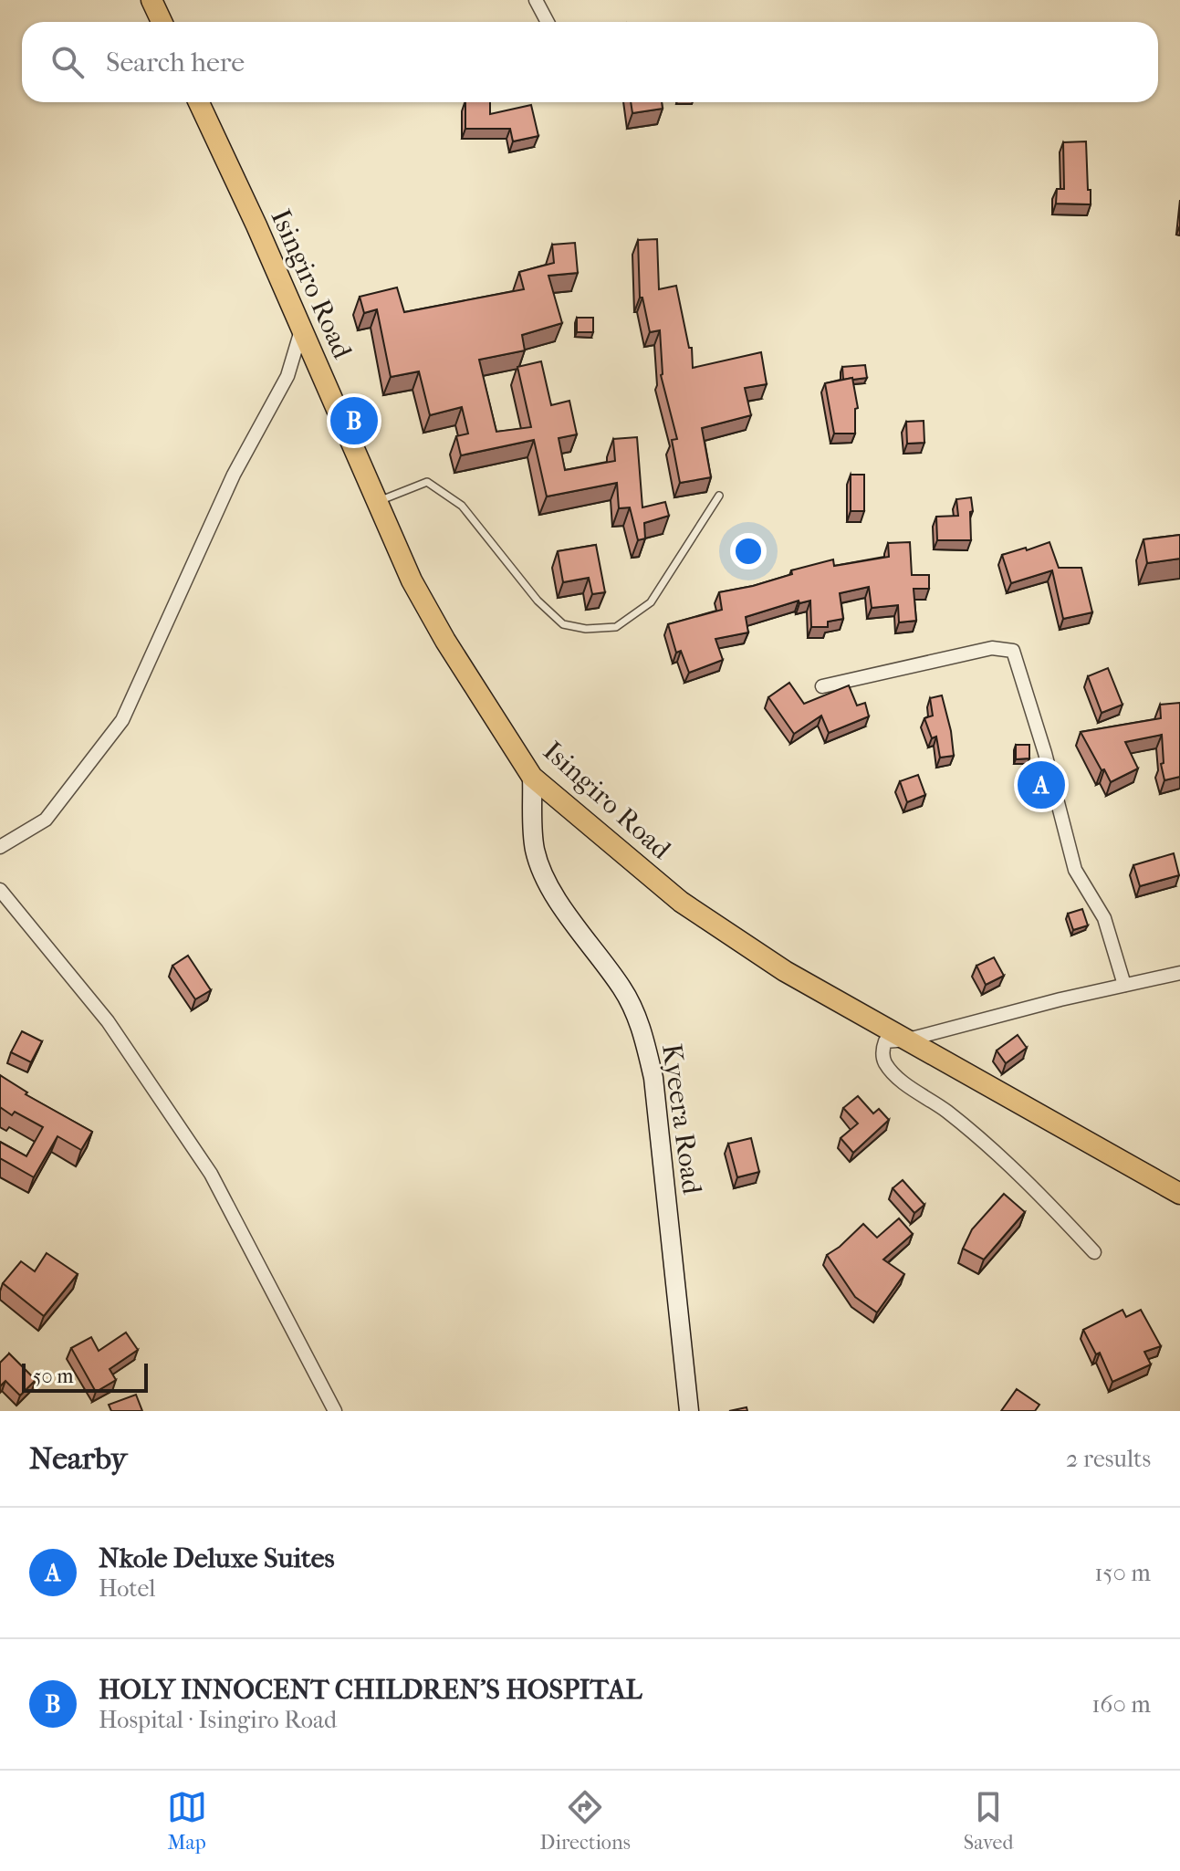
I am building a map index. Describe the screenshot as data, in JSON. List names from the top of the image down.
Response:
{
  "streets": {
    "main road": ["Isingiro Road", "Kyeera Road"]
  },
  "crossings": [
    ["Isingiro Road", "Kyeera Road"]
  ],
  "scale_bar": "50 m",
  "page": {
    "search": "Search here",
    "pins": ["B", "A"],
    "scale": "50 m",
    "heading": ["Nearby", "2 results"],
    "list": [
      {
        "mark": "A",
        "name": "Nkole Deluxe Suites",
        "note": "Hotel",
        "value": "150 m"
      },
      {
        "mark": "B",
        "name": "HOLY INNOCENT CHILDREN'S HOSPITAL",
        "note": "Hospital · Isingiro Road",
        "value": "160 m"
      }
    ],
    "nav": ["Map", "Directions", "Saved"]
  }
}
